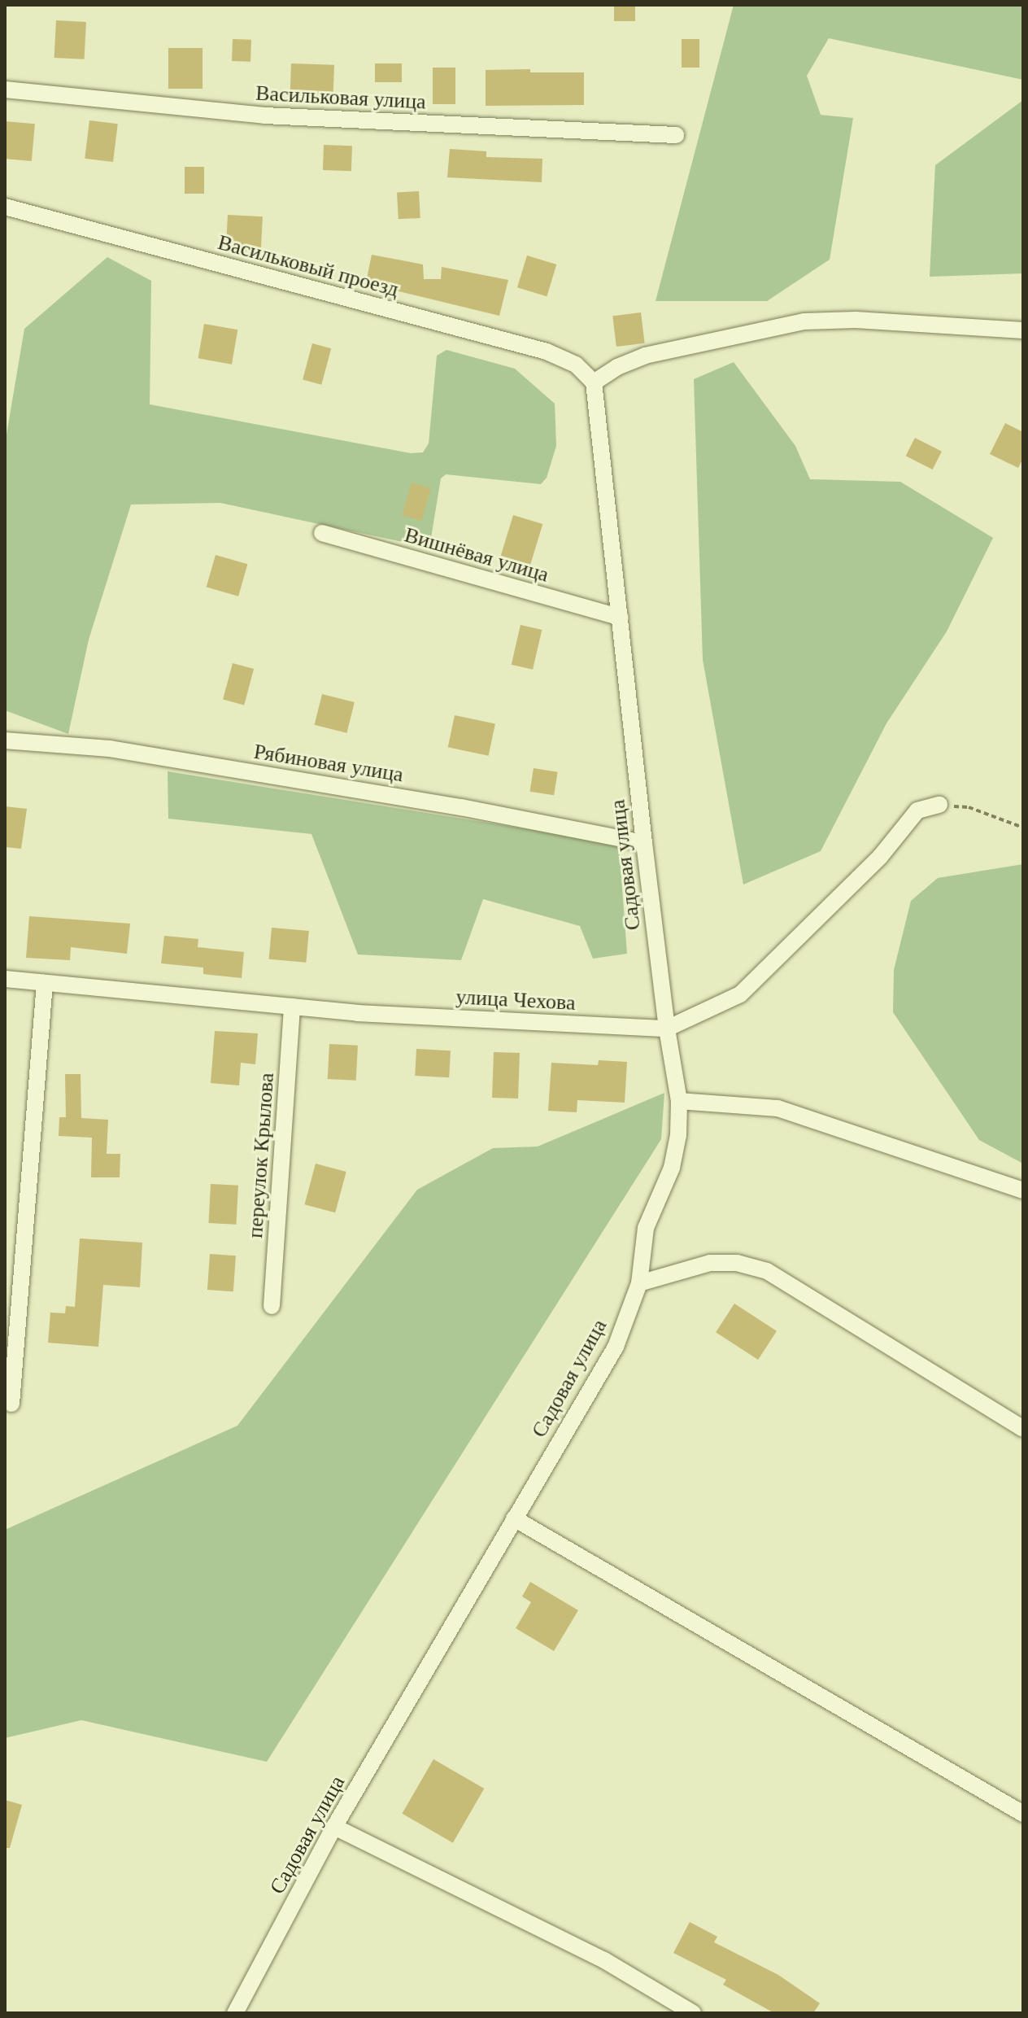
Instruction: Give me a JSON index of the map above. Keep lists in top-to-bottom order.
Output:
{
  "streets": {
    "street": [
      "Васильковая улица",
      "Васильковый проезд",
      "Вишнёвая улица",
      "Рябиновая улица",
      "Садовая улица",
      "улица Чехова",
      "переулок Крылова"
    ]
  },
  "crossings": [
    ["Васильковый проезд", "Садовая улица"],
    ["Вишнёвая улица", "Садовая улица"],
    ["Рябиновая улица", "Садовая улица"],
    ["Садовая улица", "улица Чехова"],
    ["улица Чехова", "переулок Крылова"]
  ]
}
